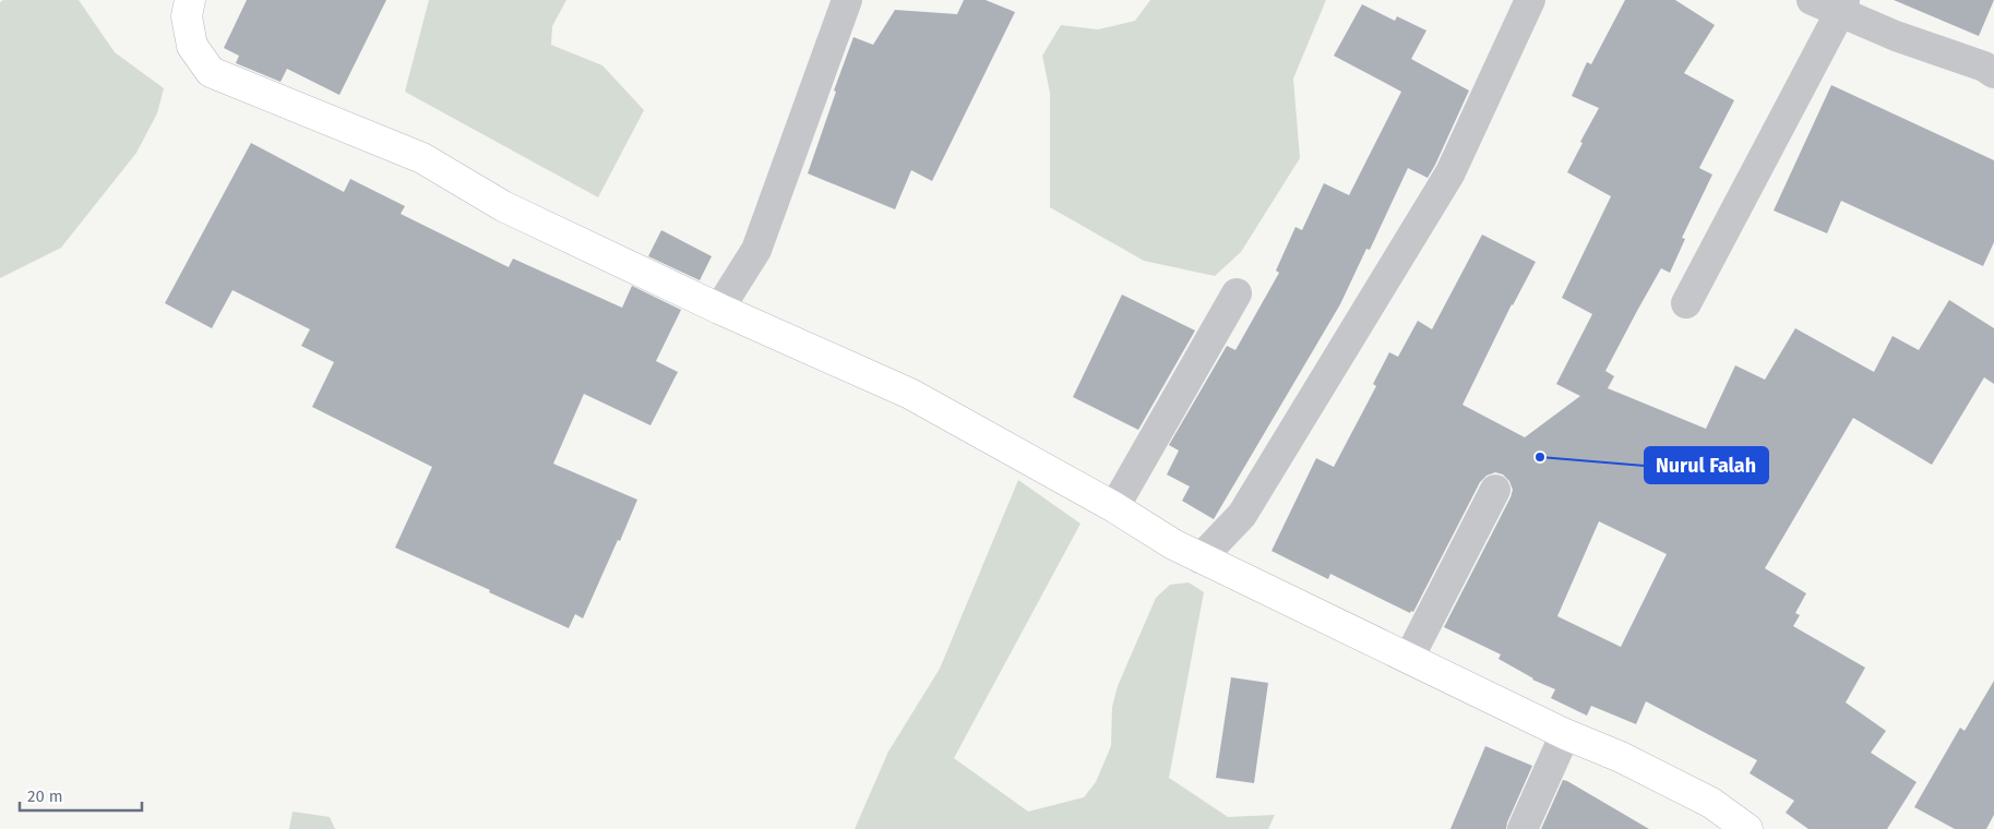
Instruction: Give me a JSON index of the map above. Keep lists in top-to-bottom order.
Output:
{
  "places": ["Nurul Falah"],
  "scale_bar": "20 m"
}
